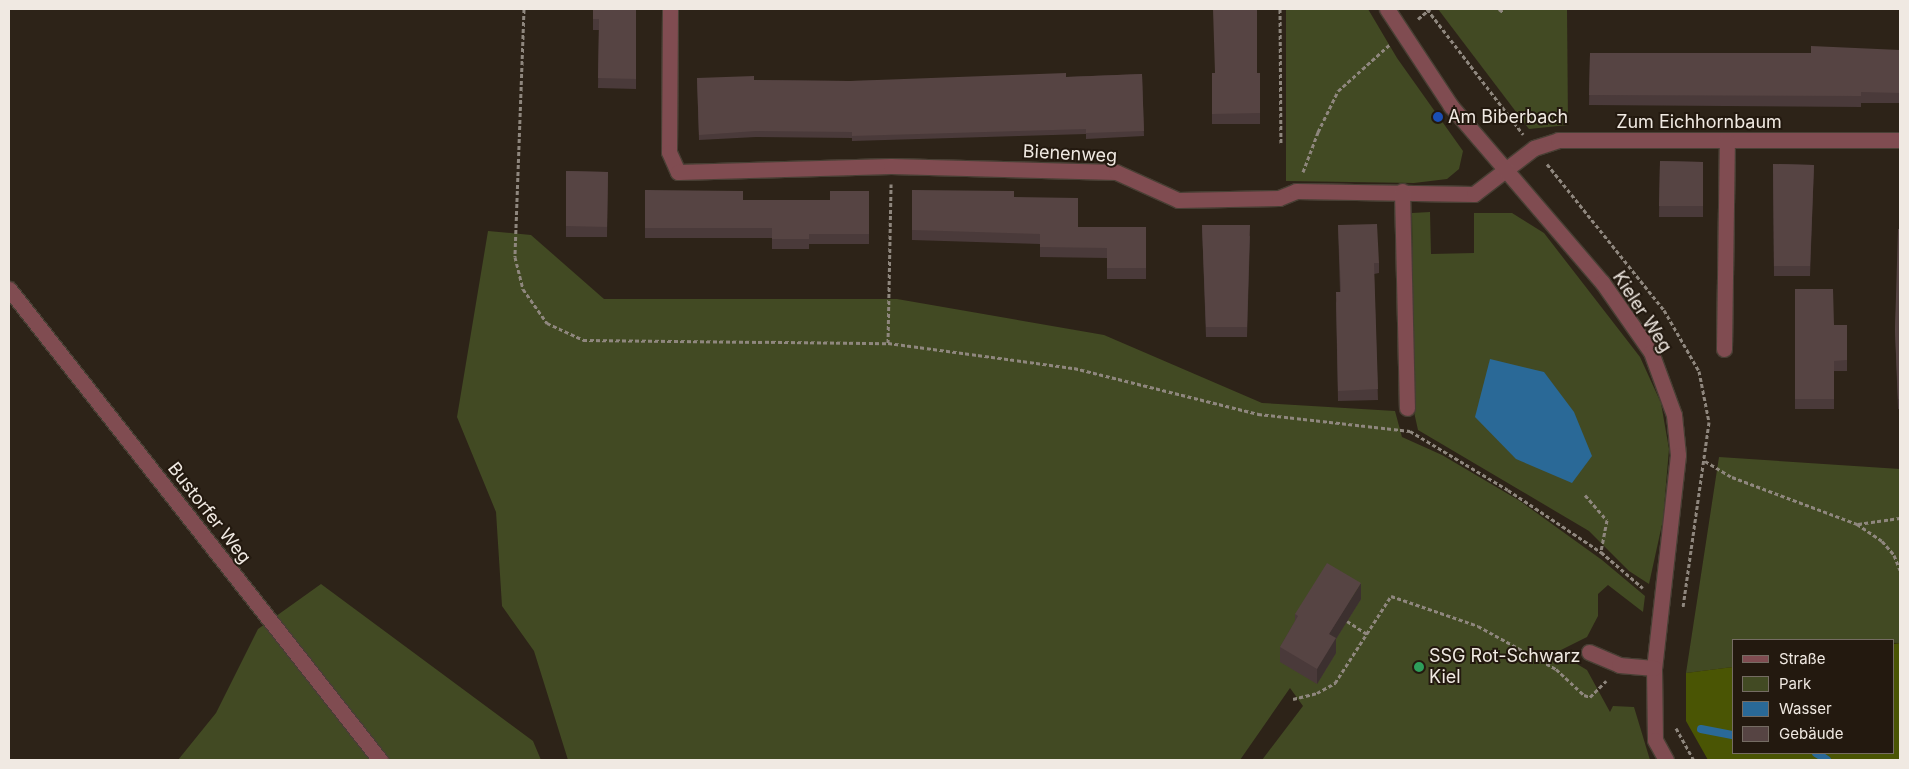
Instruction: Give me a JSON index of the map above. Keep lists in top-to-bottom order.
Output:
{
  "streets": {
    "street": [
      "Zum Eichhornbaum",
      "Bienenweg",
      "Kieler Weg",
      "Bustorfer Weg"
    ]
  },
  "crossings": [
    ["Zum Eichhornbaum", "Bienenweg"],
    ["Zum Eichhornbaum", "Kieler Weg"],
    ["Bienenweg", "Kieler Weg"]
  ],
  "places": ["Am Biberbach", "SSG Rot-Schwarz Kiel"],
  "legend": [
    "Straße",
    "Park",
    "Wasser",
    "Gebäude"
  ]
}
